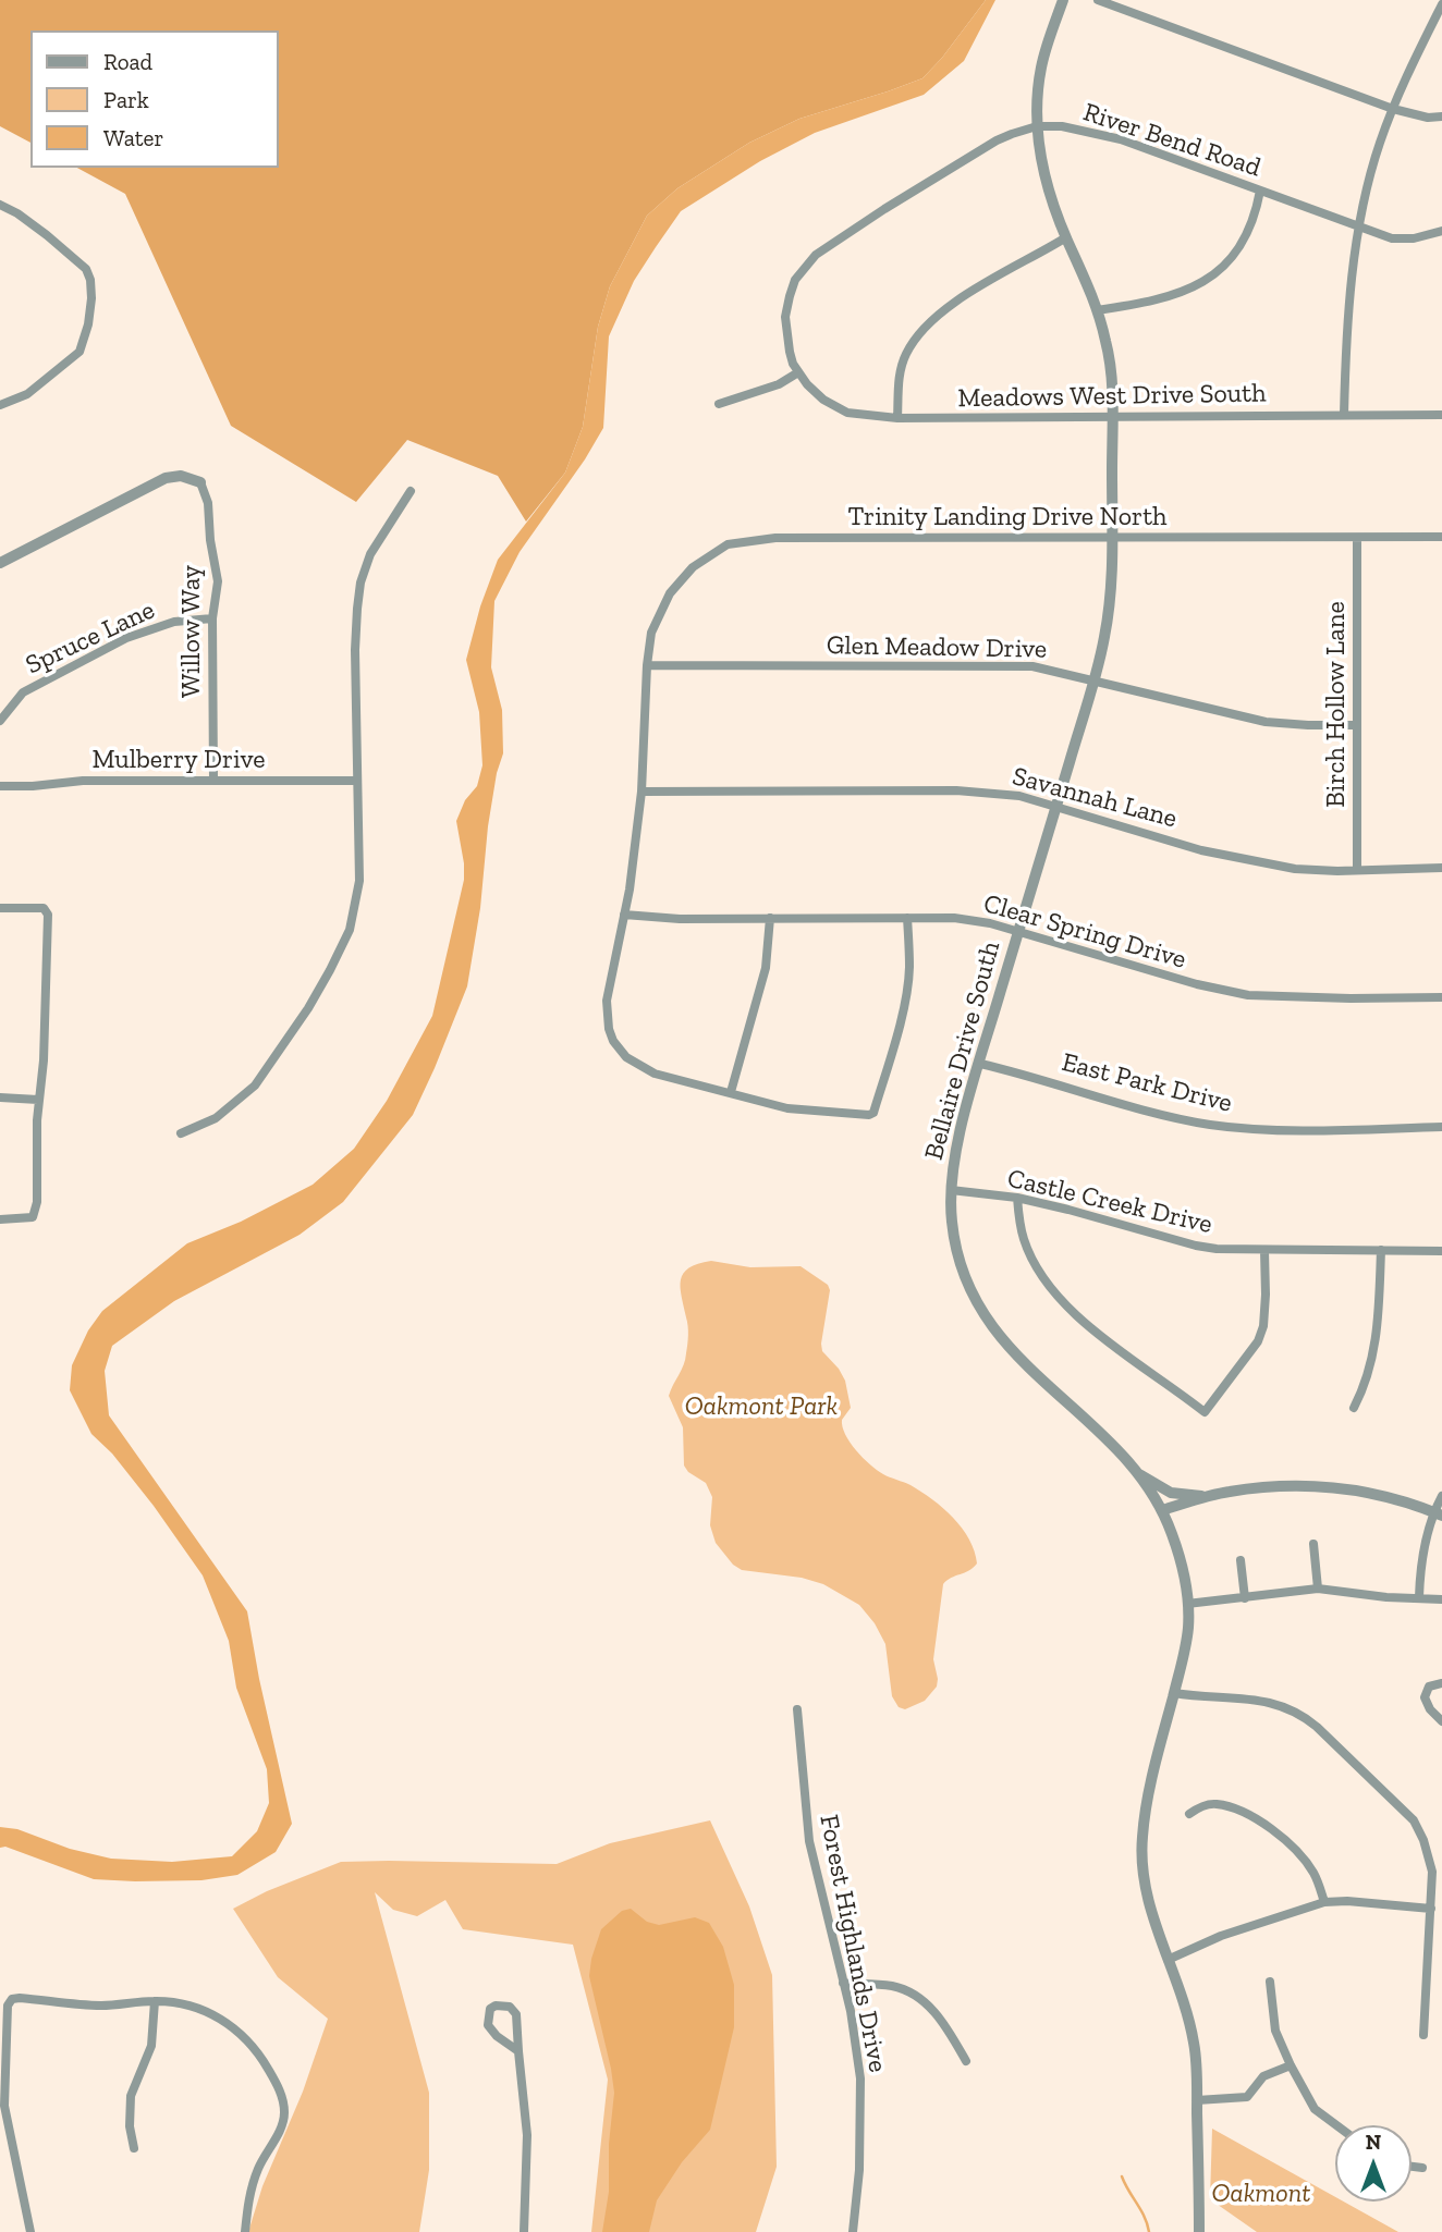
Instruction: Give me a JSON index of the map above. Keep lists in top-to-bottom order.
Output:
{
  "streets": {
    "street": [
      "River Bend Road",
      "Meadows West Drive South",
      "Trinity Landing Drive North",
      "Willow Way",
      "Spruce Lane",
      "Glen Meadow Drive",
      "Birch Hollow Lane",
      "Mulberry Drive",
      "Savannah Lane",
      "Clear Spring Drive",
      "Bellaire Drive South",
      "East Park Drive",
      "Castle Creek Drive",
      "Forest Highlands Drive"
    ]
  },
  "crossings": [
    ["River Bend Road", "Meadows West Drive South"],
    ["River Bend Road", "Bellaire Drive South"],
    ["Meadows West Drive South", "Bellaire Drive South"],
    ["Trinity Landing Drive North", "Glen Meadow Drive"],
    ["Trinity Landing Drive North", "Birch Hollow Lane"],
    ["Trinity Landing Drive North", "Savannah Lane"],
    ["Trinity Landing Drive North", "Clear Spring Drive"],
    ["Trinity Landing Drive North", "Bellaire Drive South"],
    ["Willow Way", "Spruce Lane"],
    ["Willow Way", "Mulberry Drive"],
    ["Glen Meadow Drive", "Birch Hollow Lane"],
    ["Glen Meadow Drive", "Bellaire Drive South"],
    ["Birch Hollow Lane", "Savannah Lane"],
    ["Savannah Lane", "Bellaire Drive South"],
    ["Clear Spring Drive", "Bellaire Drive South"],
    ["Bellaire Drive South", "East Park Drive"],
    ["Bellaire Drive South", "Castle Creek Drive"]
  ],
  "parks": ["Oakmont Park", "Oakmont"],
  "legend": ["Road", "Park", "Water"],
  "north": "top"
}
